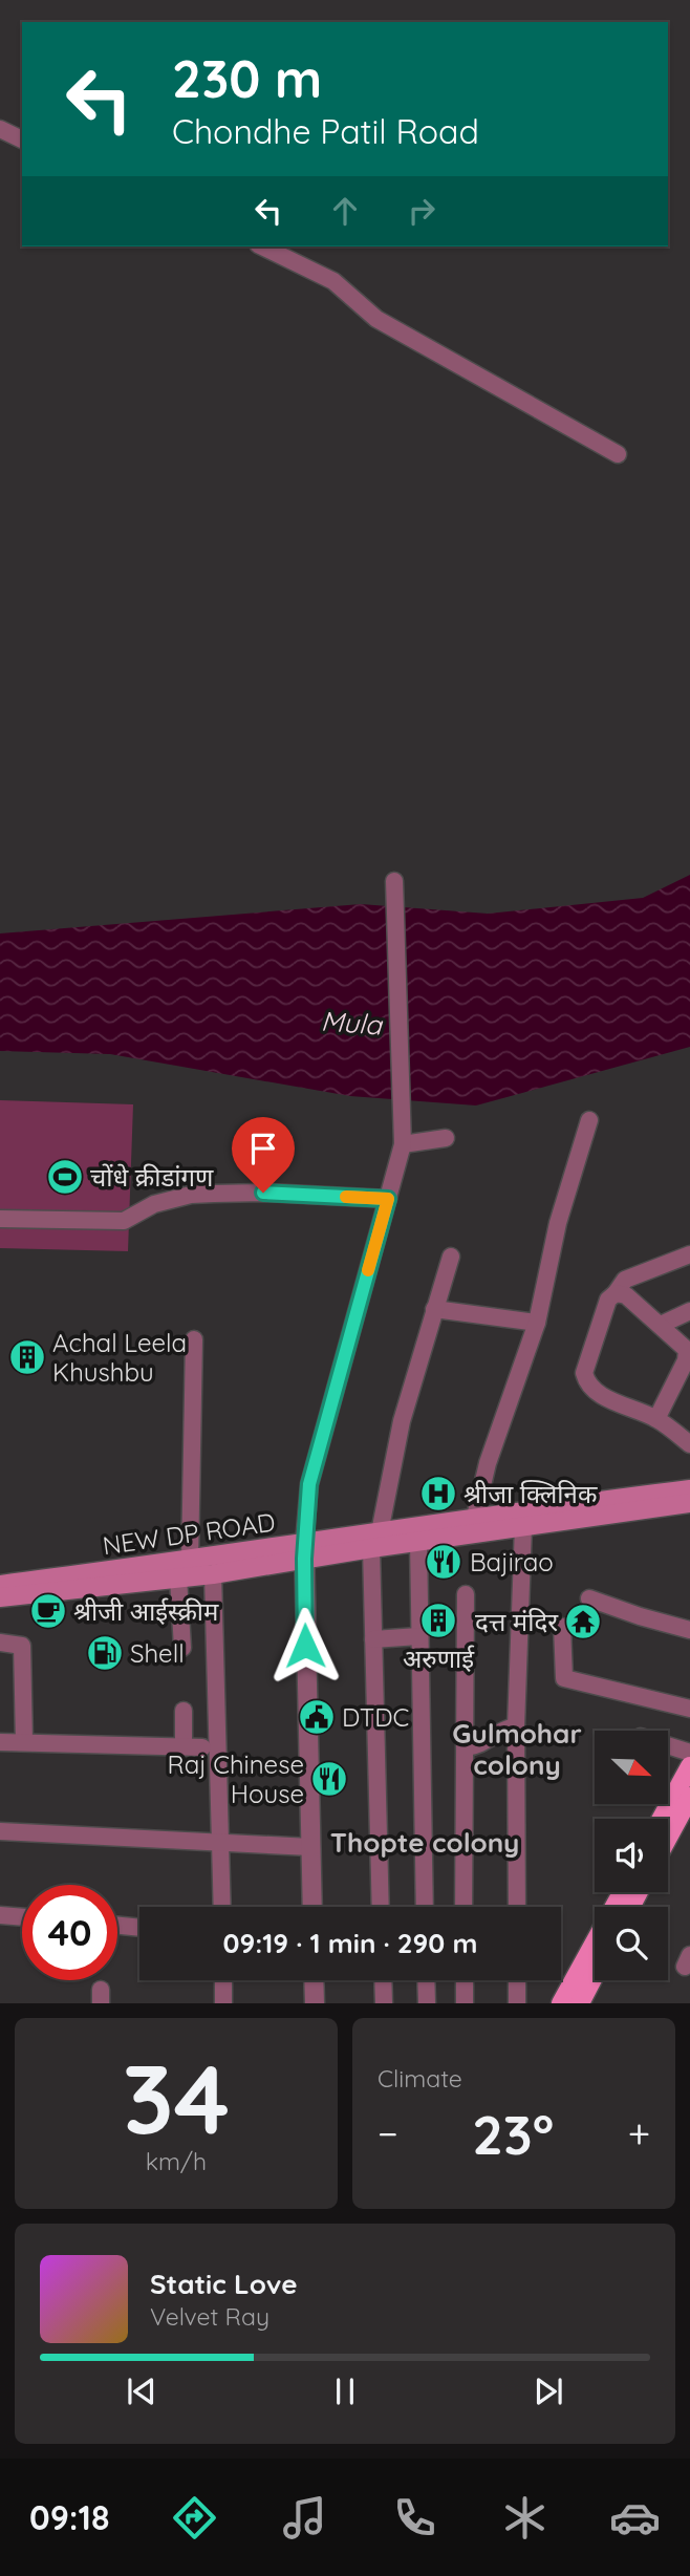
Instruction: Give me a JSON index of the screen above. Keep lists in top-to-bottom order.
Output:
{
  "streets": {
    "main road": ["NEW DP ROAD"]
  },
  "districts": ["Gulmohar colony", "Thopte colony"],
  "water": ["Mula"],
  "places": {
    "sports": ["चोंधे क्रीडांगण"],
    "building": ["Achal Leela Khushbu", "अरुणाई"],
    "hospital": ["श्रीजा क्लिनिक"],
    "restaurant": ["Bajirao", "Raj Chinese House"],
    "cafe": ["श्रीजी आईस्क्रीम"],
    "temple": ["दत्त मंदिर"],
    "fuel station": ["Shell"],
    "public building": ["DTDC"]
  },
  "north": "bottom right",
  "page": {
    "turn": ["230 m", "Chondhe Patil Road"],
    "limit": "40",
    "trip": "09:19 · 1 min · 290 m",
    "tile": [
      ["34", "km/h"],
      "Climate"
    ],
    "heat": ["−", "23°", "+"],
    "song": ["Static Love", "Velvet Ray"],
    "tabs": "09:18"
  }
}
